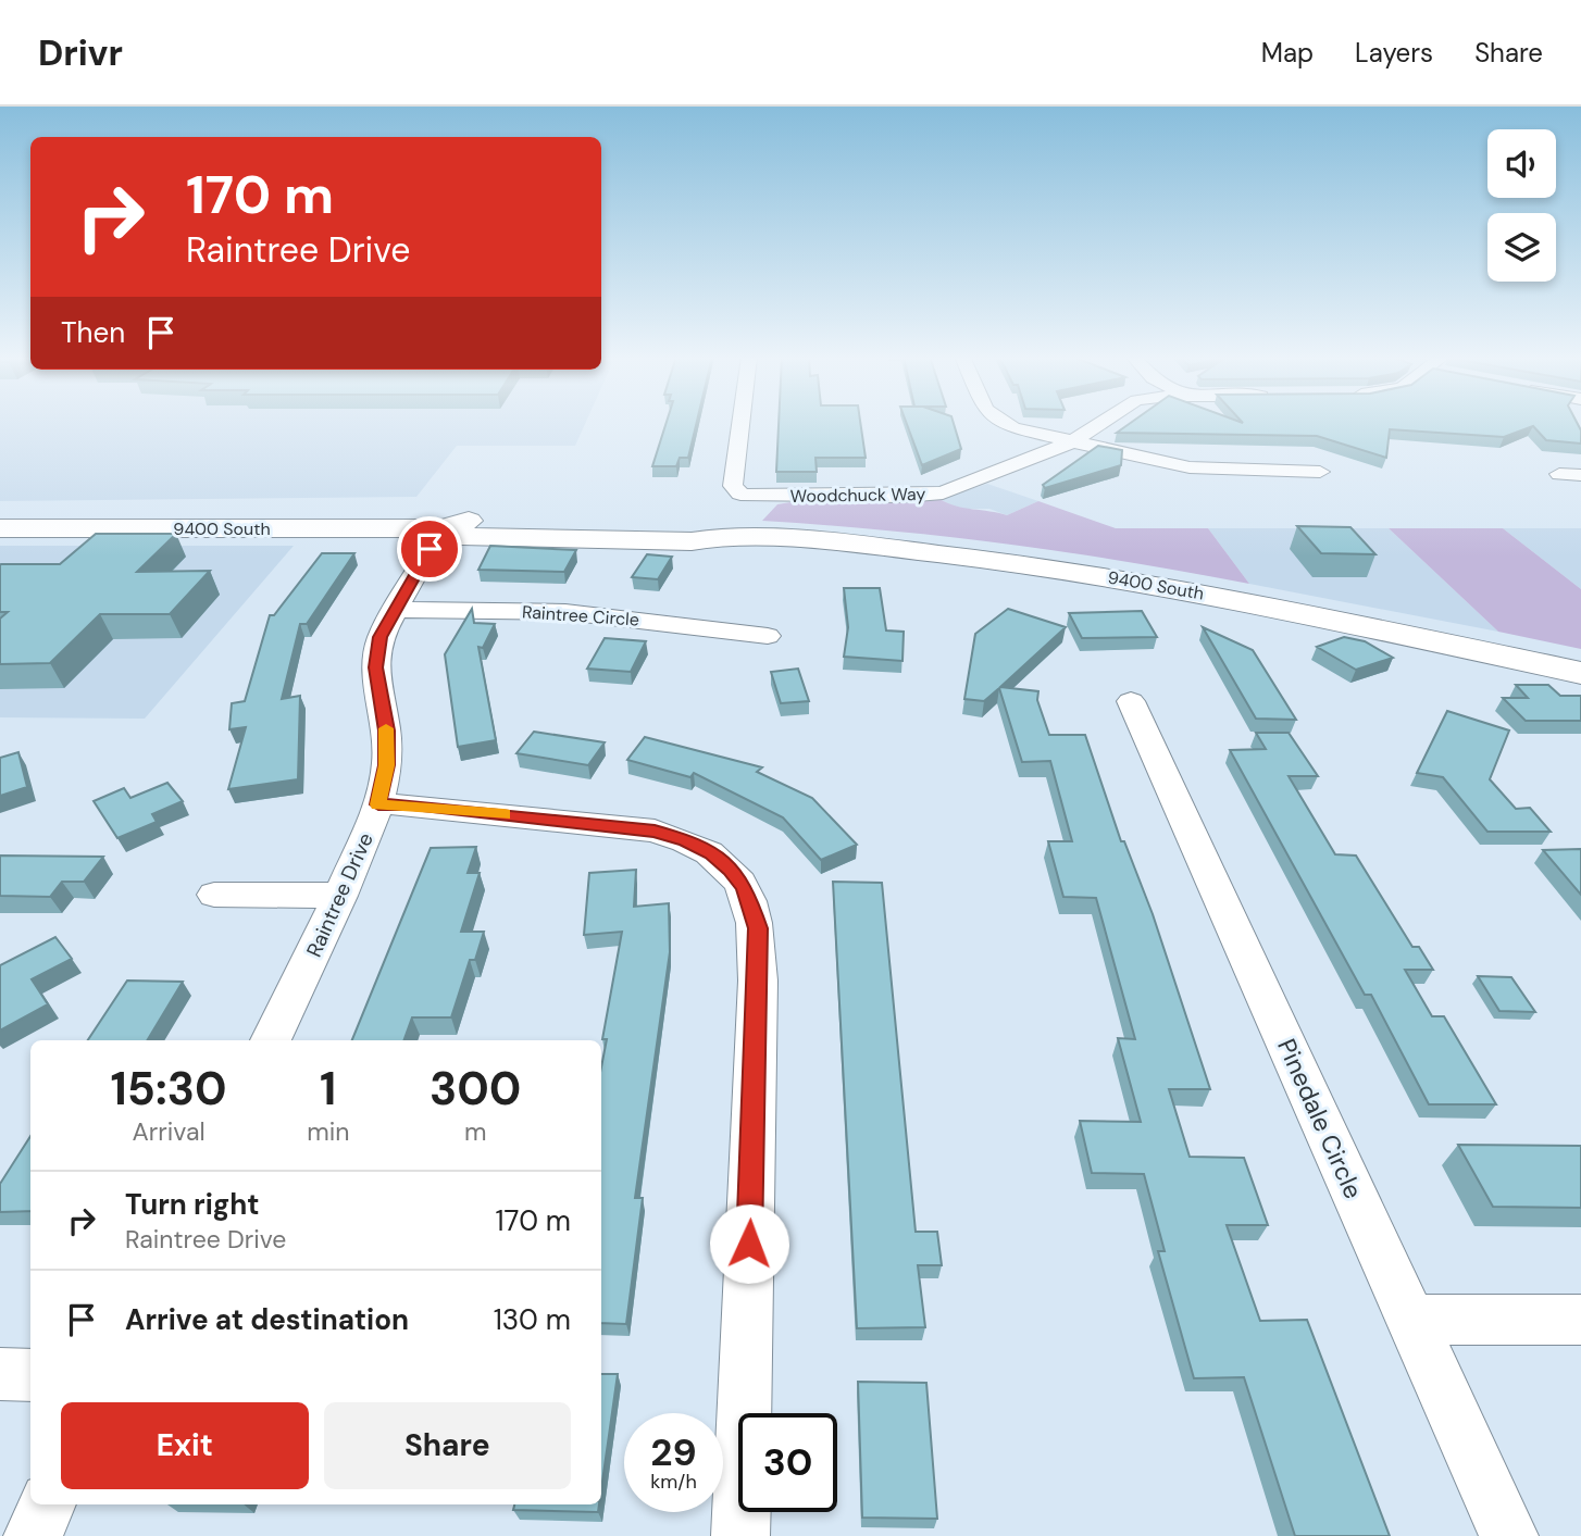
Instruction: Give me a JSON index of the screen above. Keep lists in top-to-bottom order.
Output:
{
  "streets": {
    "main road": ["9400 South"],
    "street": [
      "Woodchuck Way",
      "Raintree Circle",
      "Raintree Drive",
      "Pinedale Circle"
    ]
  },
  "crossings": [
    ["9400 South", "Raintree Drive"],
    ["Raintree Circle", "Raintree Drive"]
  ],
  "page": {
    "header": "Drivr",
    "nav": ["Map", "Layers", "Share"],
    "turn": ["170 m", "Raintree Drive"],
    "then": "Then",
    "eta": [
      "15:30",
      "Arrival",
      "1",
      "min",
      "300",
      "m"
    ],
    "list": [
      {
        "name": "Turn right",
        "note": "Raintree Drive",
        "value": "170 m"
      },
      {
        "name": "Arrive at destination",
        "value": "130 m"
      }
    ],
    "buttons": ["Exit", "Share"],
    "speed": "29 km/h",
    "limit": "30"
  }
}
